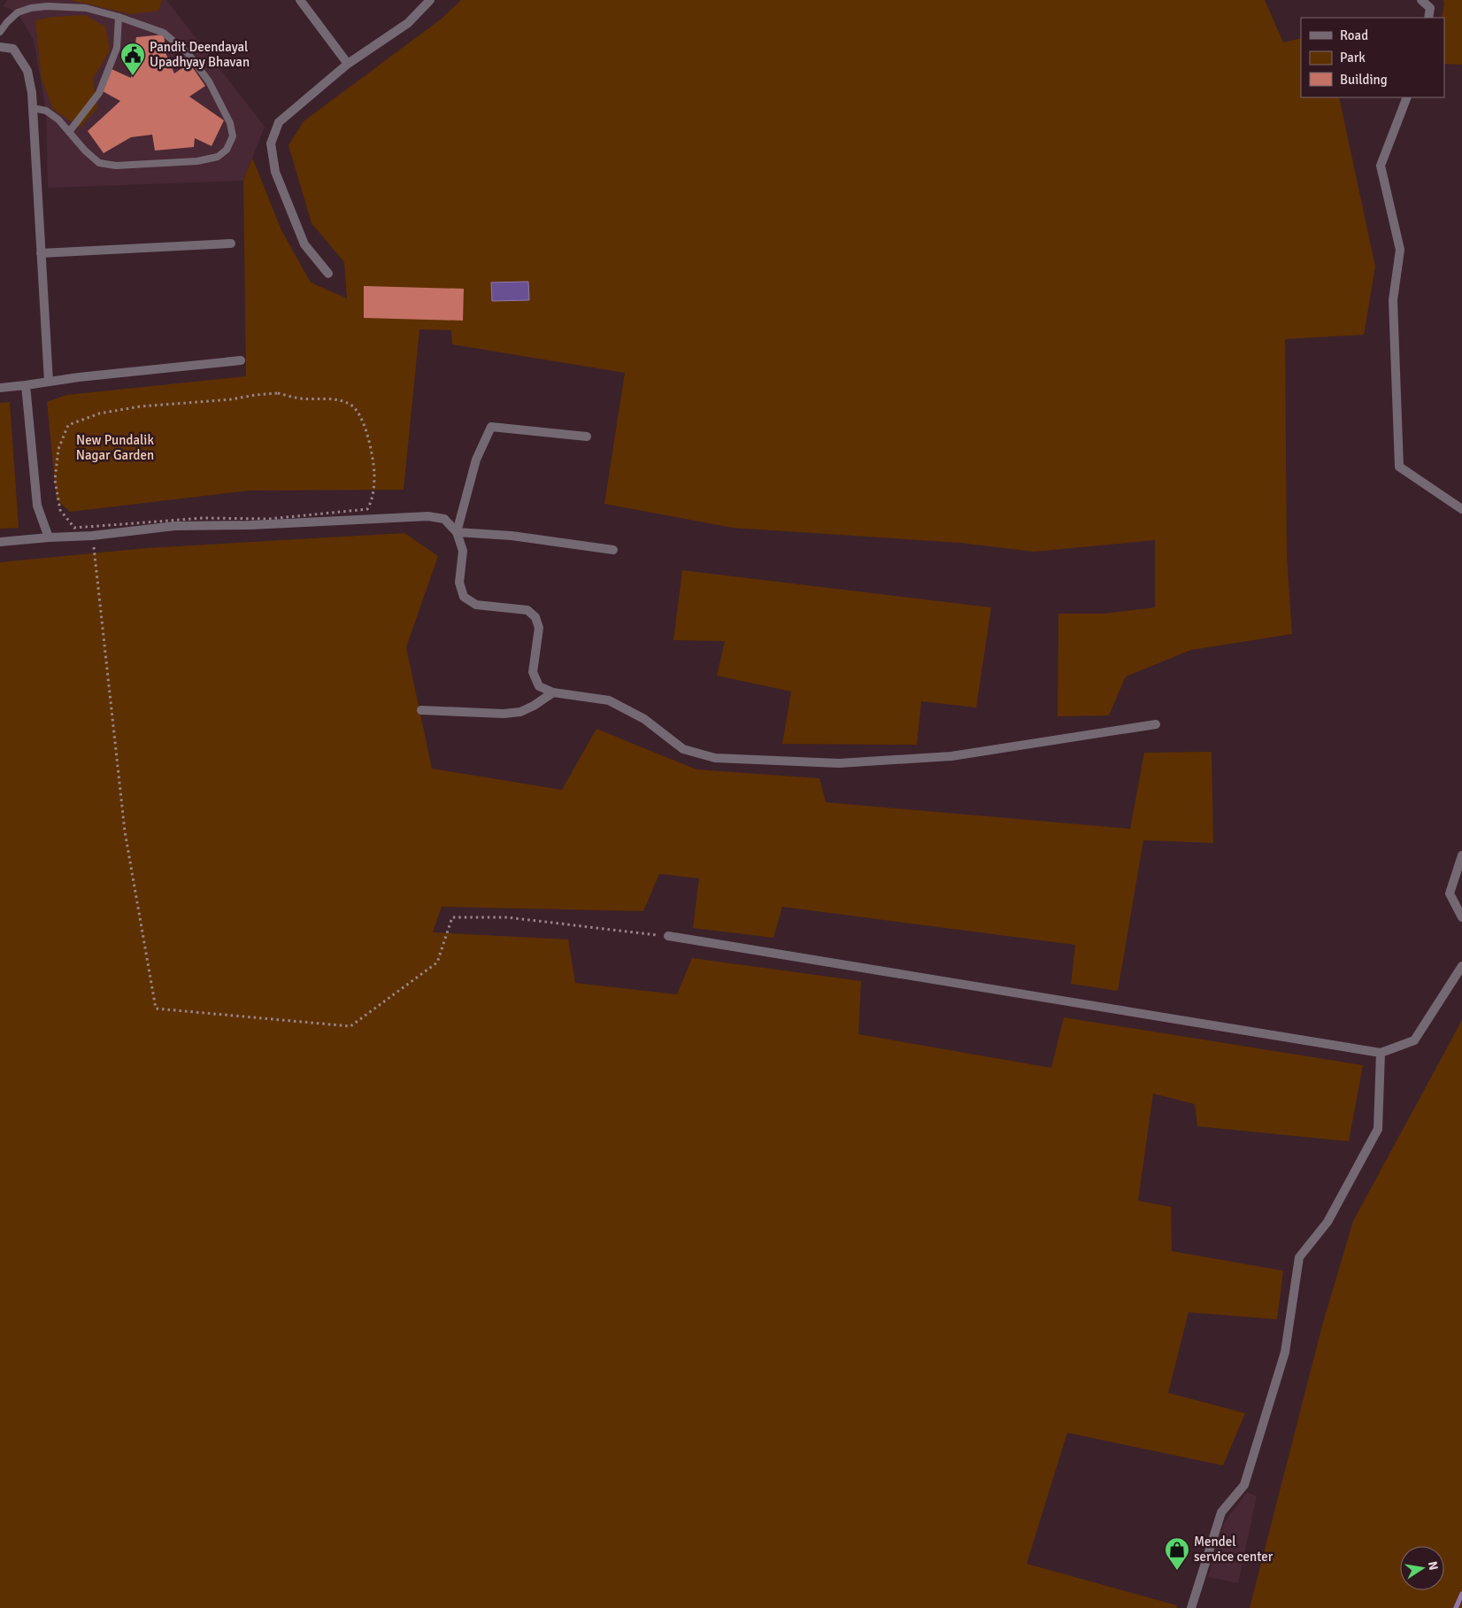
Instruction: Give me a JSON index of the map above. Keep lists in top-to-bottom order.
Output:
{
  "parks": ["New Pundalik Nagar Garden"],
  "places": {
    "public building": ["Pandit Deendayal Upadhyay Bhavan"],
    "shop": ["Mendel service center"]
  },
  "legend": ["Road", "Park", "Building"],
  "north": "right"
}
